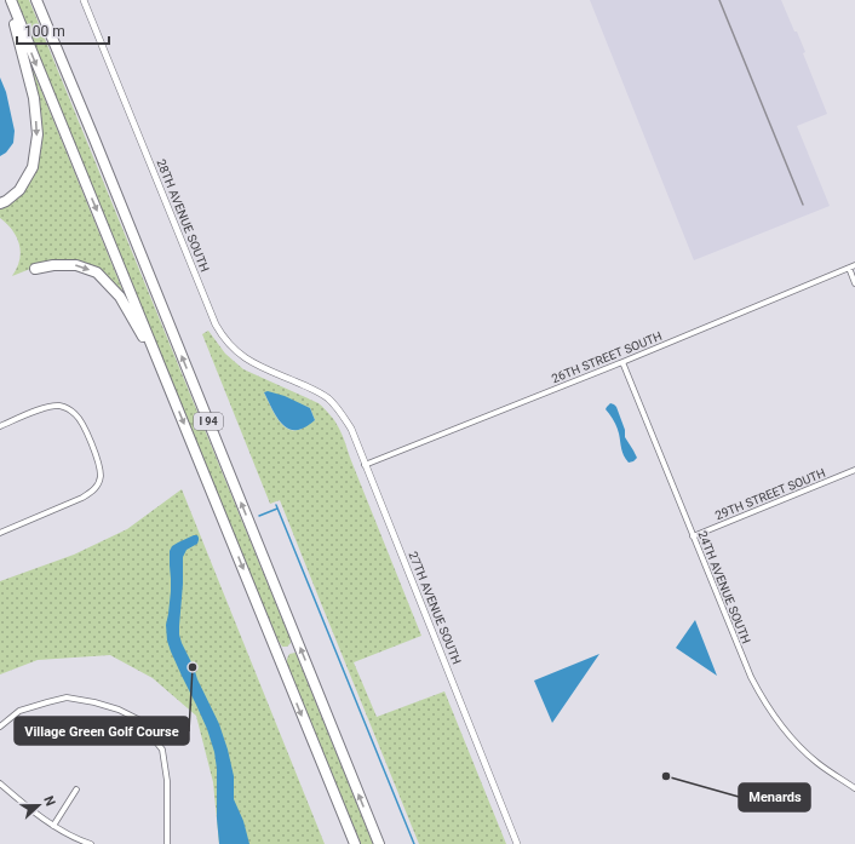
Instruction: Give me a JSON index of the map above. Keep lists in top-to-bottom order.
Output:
{
  "streets": {
    "highway": ["I 94"],
    "street": [
      "28TH AVENUE SOUTH",
      "26TH STREET SOUTH",
      "29TH STREET SOUTH",
      "24TH AVENUE SOUTH",
      "27TH AVENUE SOUTH"
    ]
  },
  "crossings": [
    ["28TH AVENUE SOUTH", "27TH AVENUE SOUTH"],
    ["26TH STREET SOUTH", "24TH AVENUE SOUTH"],
    ["26TH STREET SOUTH", "27TH AVENUE SOUTH"],
    ["29TH STREET SOUTH", "24TH AVENUE SOUTH"]
  ],
  "places": ["Village Green Golf Course", "Menards"],
  "scale_bar": "100 m",
  "north": "right"
}
